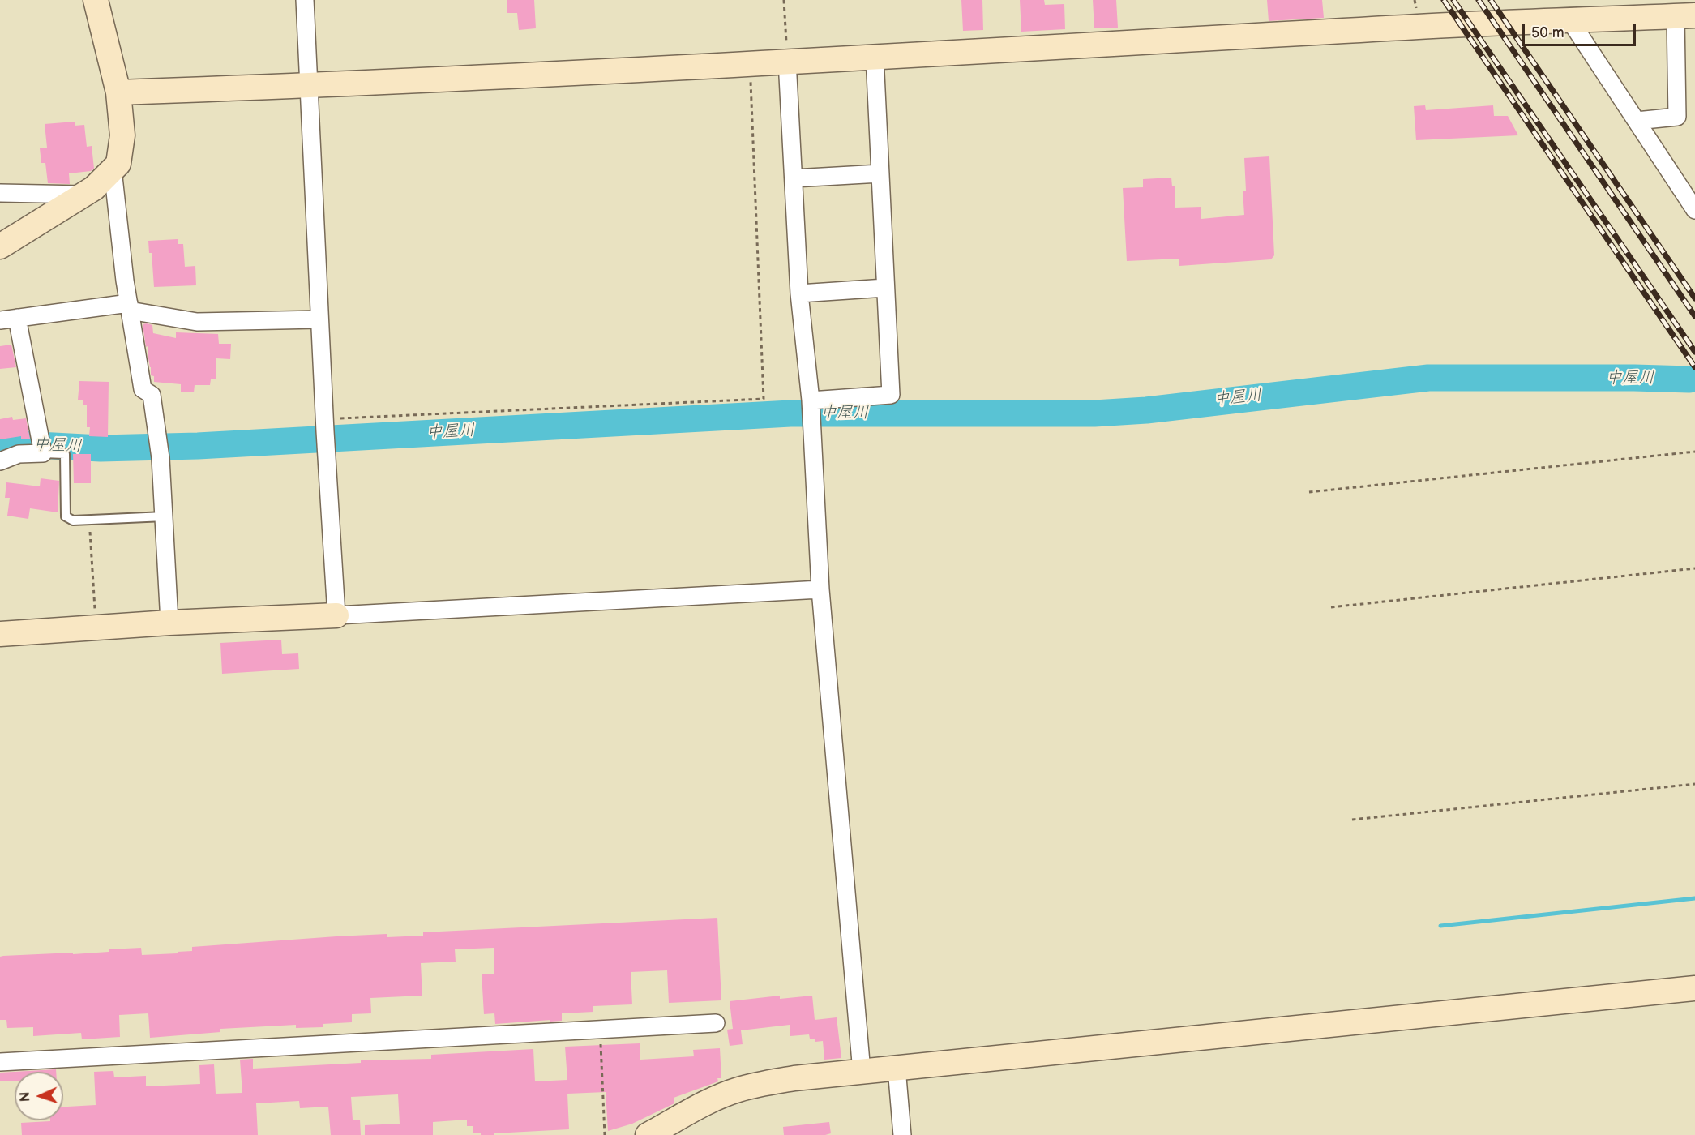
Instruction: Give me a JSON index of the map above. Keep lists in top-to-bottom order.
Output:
{
  "water": ["中屋川"],
  "scale_bar": "50 m",
  "north": "left"
}
